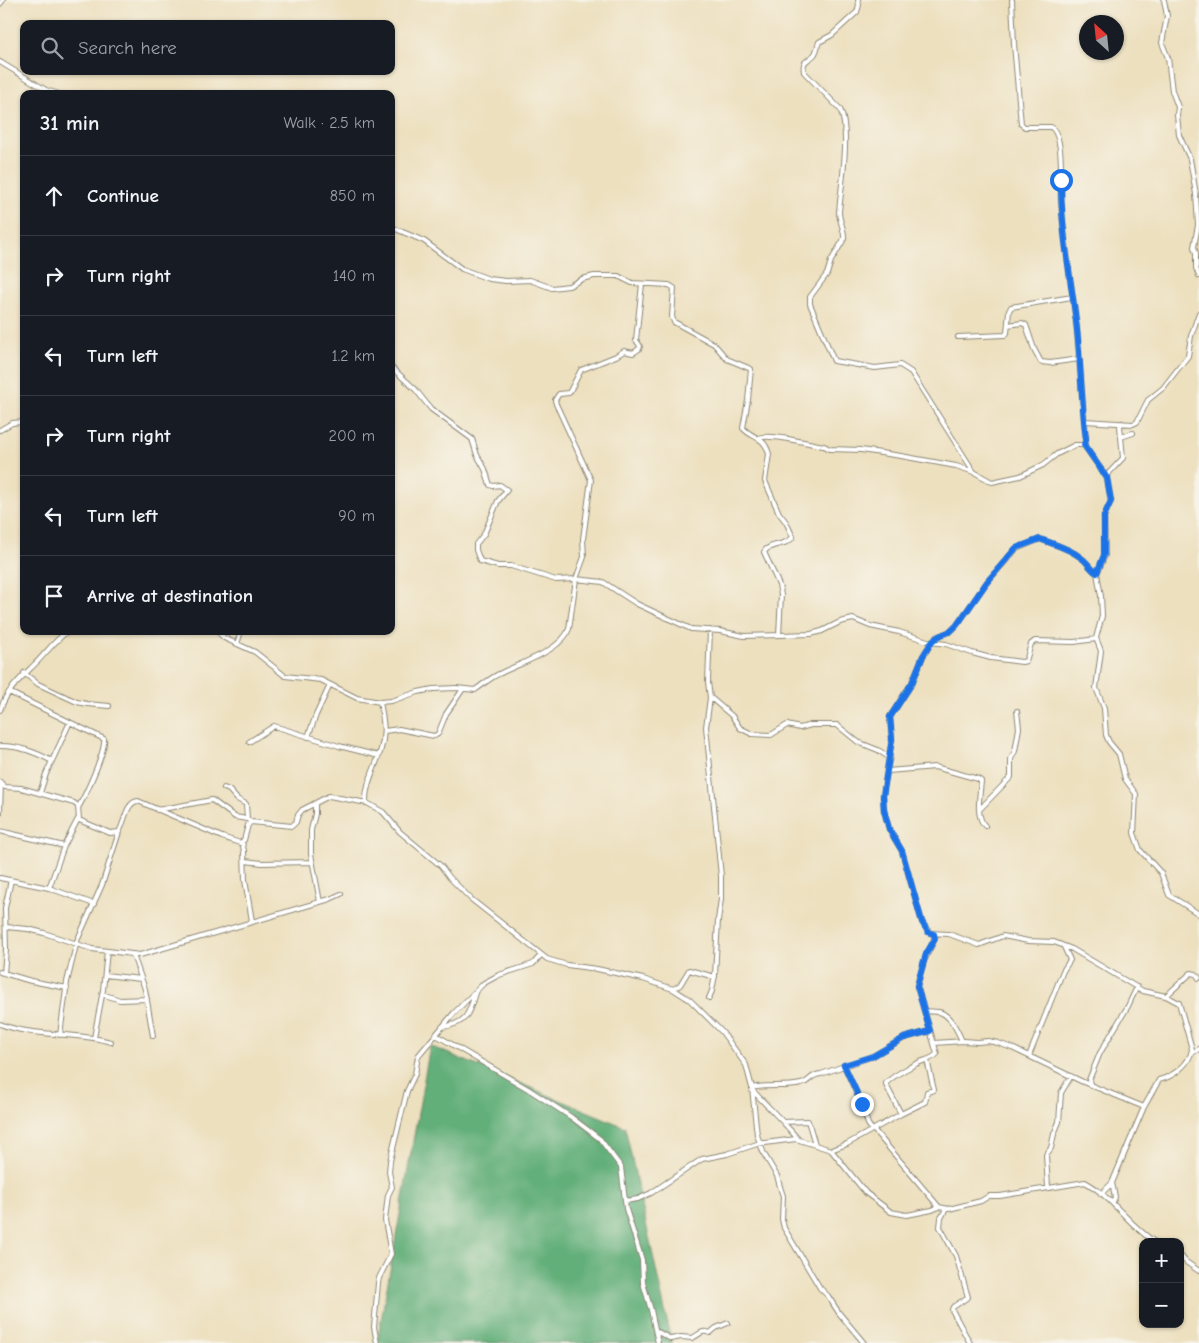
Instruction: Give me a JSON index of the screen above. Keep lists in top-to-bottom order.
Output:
{
  "north": "top left",
  "page": {
    "search": "Search here",
    "heading": ["31 min", "Walk · 2.5 km"],
    "list": [
      ["Continue", "850 m"],
      ["Turn right", "140 m"],
      ["Turn left", "1.2 km"],
      ["Turn right", "200 m"],
      ["Turn left", "90 m"],
      "Arrive at destination"
    ],
    "map_buttons": ["+", "−"]
  }
}
